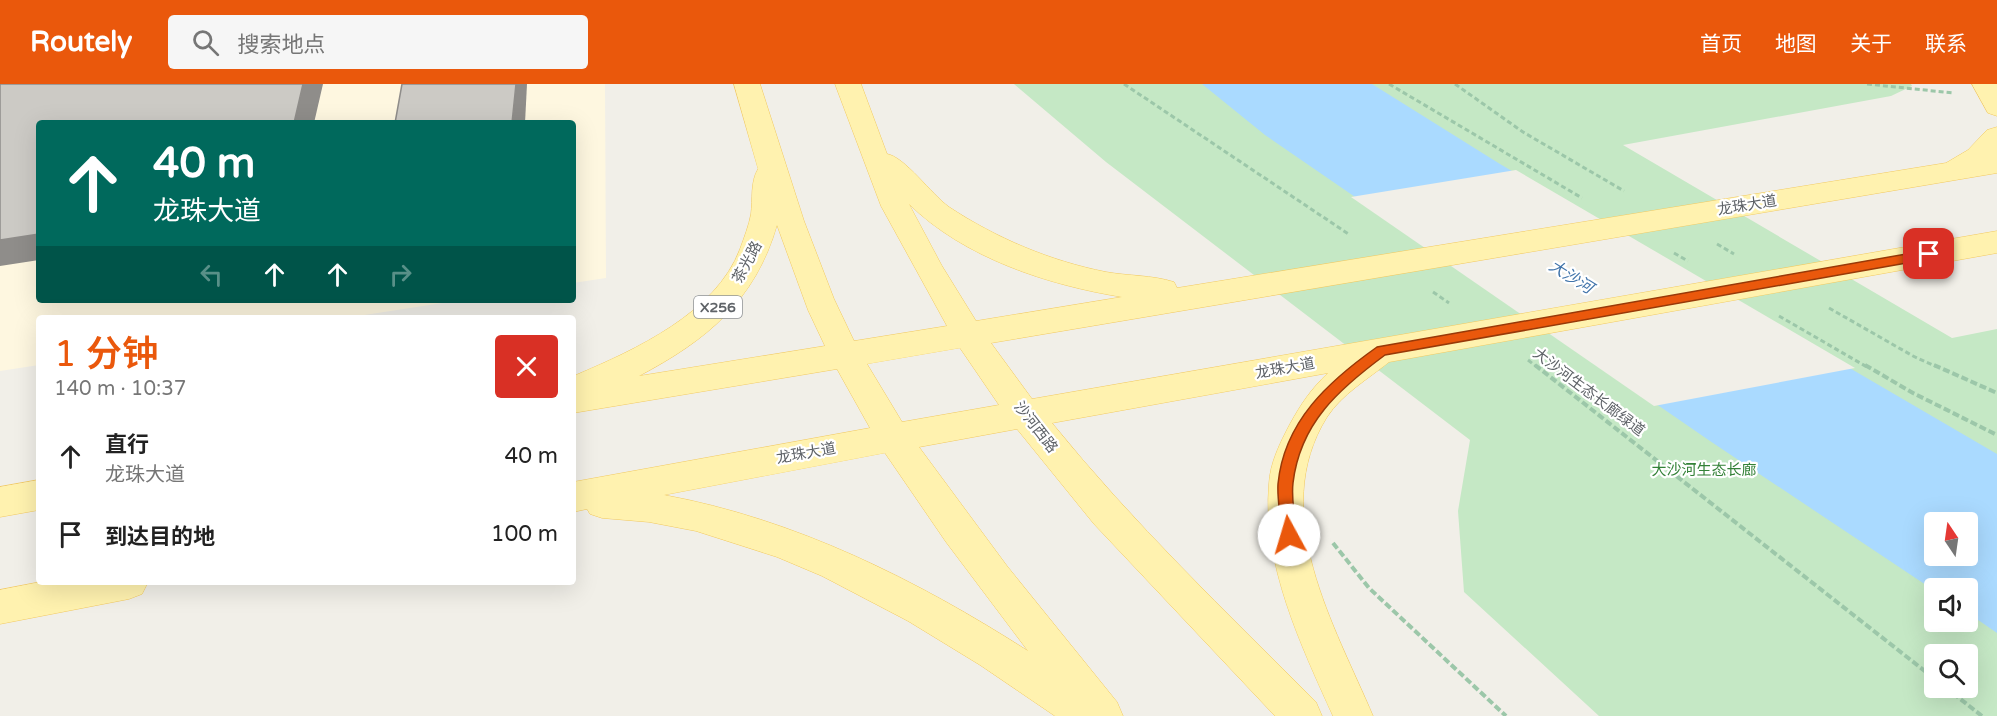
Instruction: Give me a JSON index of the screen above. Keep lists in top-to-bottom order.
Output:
{
  "streets": {
    "main road": [
      "龙珠大道",
      "茶光路",
      "X256",
      "沙河西路"
    ],
    "path": ["大沙河生态长廊绿道"]
  },
  "crossings": [
    ["龙珠大道", "沙河西路"],
    ["茶光路", "X256"]
  ],
  "water": ["大沙河"],
  "parks": ["大沙河生态长廊"],
  "north": "top",
  "page": {
    "header": "Routely",
    "search": "搜索地点",
    "nav": [
      "首页",
      "地图",
      "关于",
      "联系"
    ],
    "turn": ["40 m", "龙珠大道"],
    "heading": ["1 分钟", "140 m · 10:37"],
    "list": [
      {
        "name": "直行",
        "note": "龙珠大道",
        "value": "40 m"
      },
      {
        "name": "到达目的地",
        "value": "100 m"
      }
    ]
  }
}
